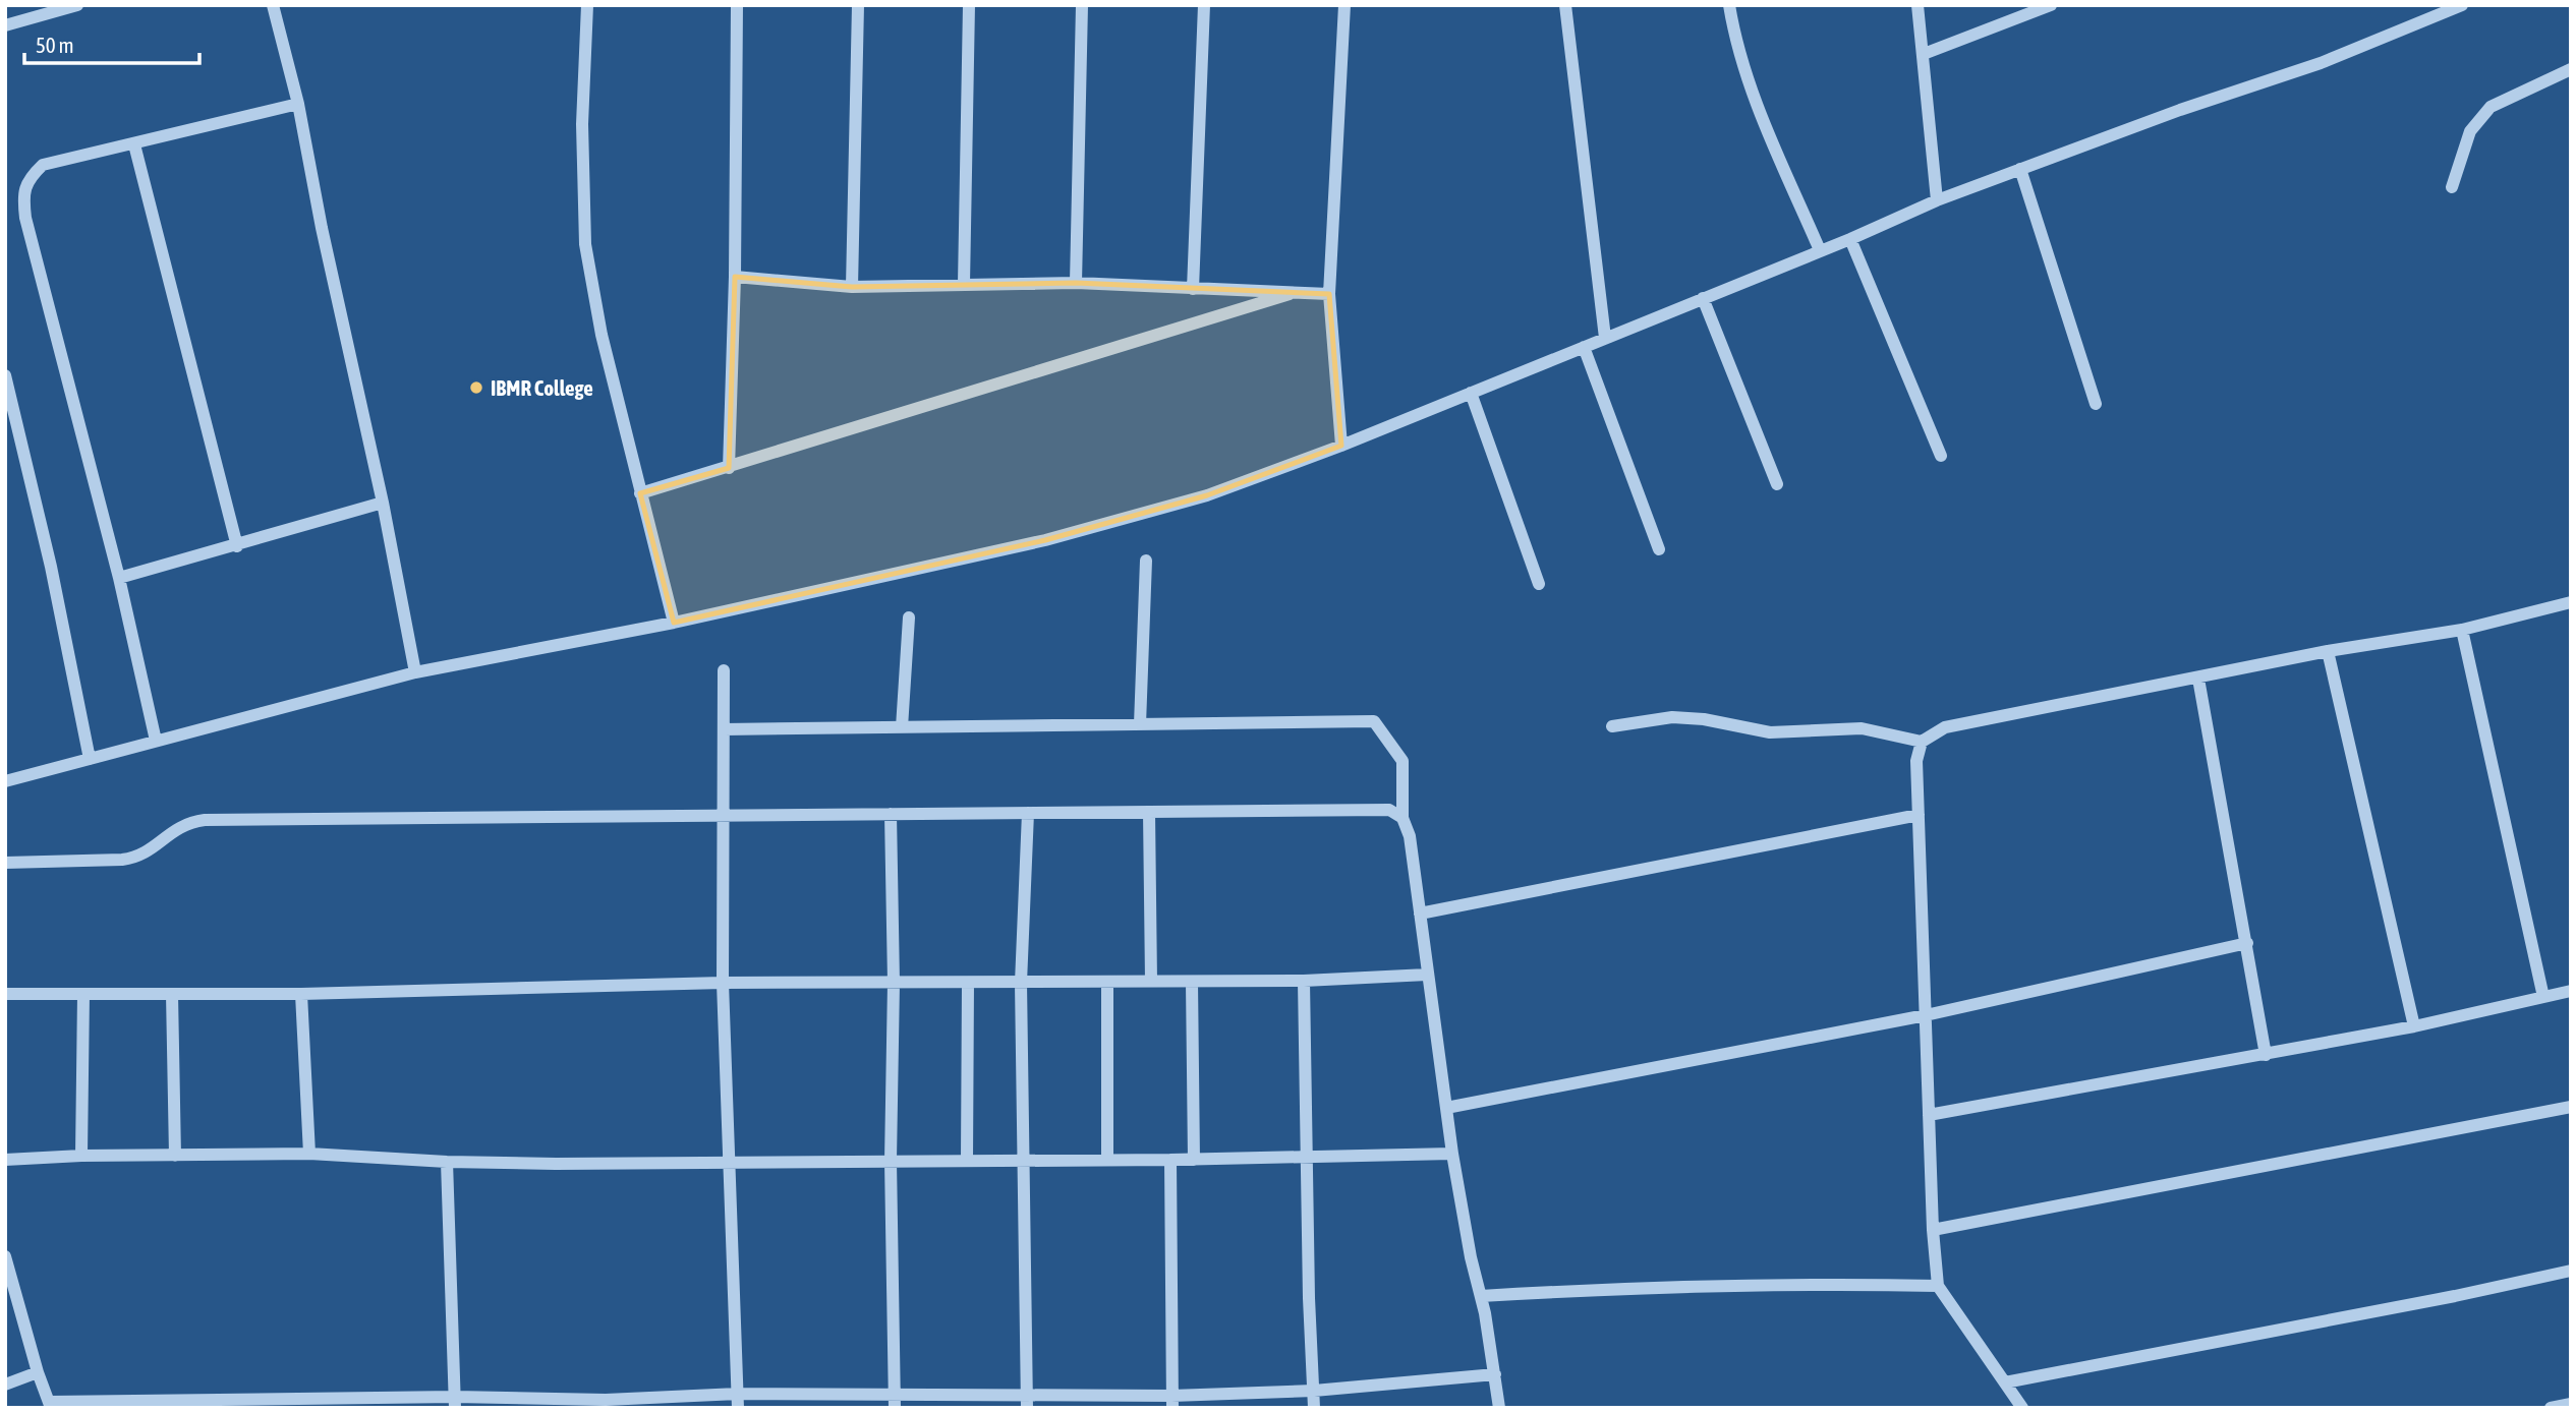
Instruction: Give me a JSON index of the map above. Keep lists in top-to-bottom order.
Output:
{
  "places": ["IBMR College"],
  "scale_bar": "50 m"
}
